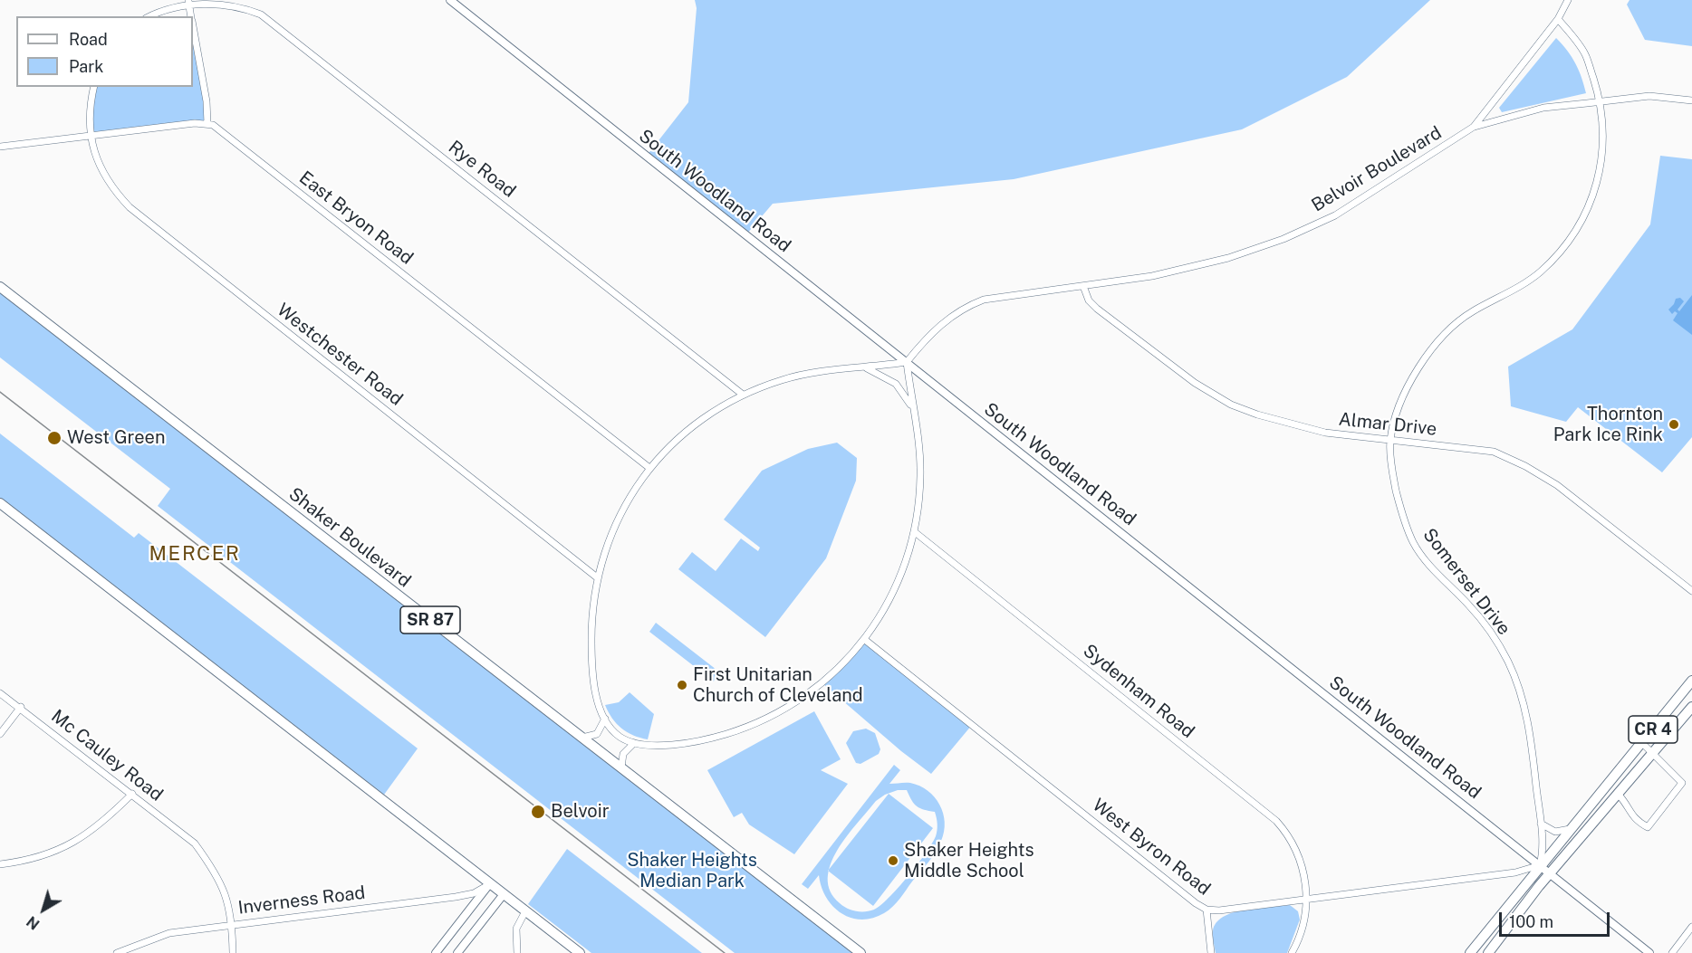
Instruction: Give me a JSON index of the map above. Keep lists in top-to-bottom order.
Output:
{
  "streets": {
    "main road": ["Shaker Boulevard", "SR 87", "CR 4"],
    "street": [
      "Rye Road",
      "Belvoir Boulevard",
      "South Woodland Road",
      "East Bryon Road",
      "Westchester Road",
      "Almar Drive",
      "Somerset Drive",
      "Sydenham Road",
      "Mc Cauley Road",
      "West Byron Road",
      "Inverness Road"
    ]
  },
  "crossings": [
    ["Belvoir Boulevard", "South Woodland Road"],
    ["Belvoir Boulevard", "Almar Drive"],
    ["Belvoir Boulevard", "Somerset Drive"],
    ["South Woodland Road", "Somerset Drive"],
    ["South Woodland Road", "CR 4"],
    ["South Woodland Road", "West Byron Road"],
    ["Almar Drive", "Somerset Drive"],
    ["Somerset Drive", "CR 4"],
    ["Somerset Drive", "West Byron Road"],
    ["Sydenham Road", "West Byron Road"],
    ["CR 4", "West Byron Road"],
    ["Mc Cauley Road", "Inverness Road"]
  ],
  "districts": ["MERCER"],
  "parks": ["Shaker Heights Median Park"],
  "places": [
    "Thornton Park Ice Rink",
    "West Green",
    "First Unitarian Church of Cleveland",
    "Belvoir",
    "Shaker Heights Middle School"
  ],
  "legend": ["Road", "Park"],
  "scale_bar": "100 m",
  "north": "bottom left"
}
